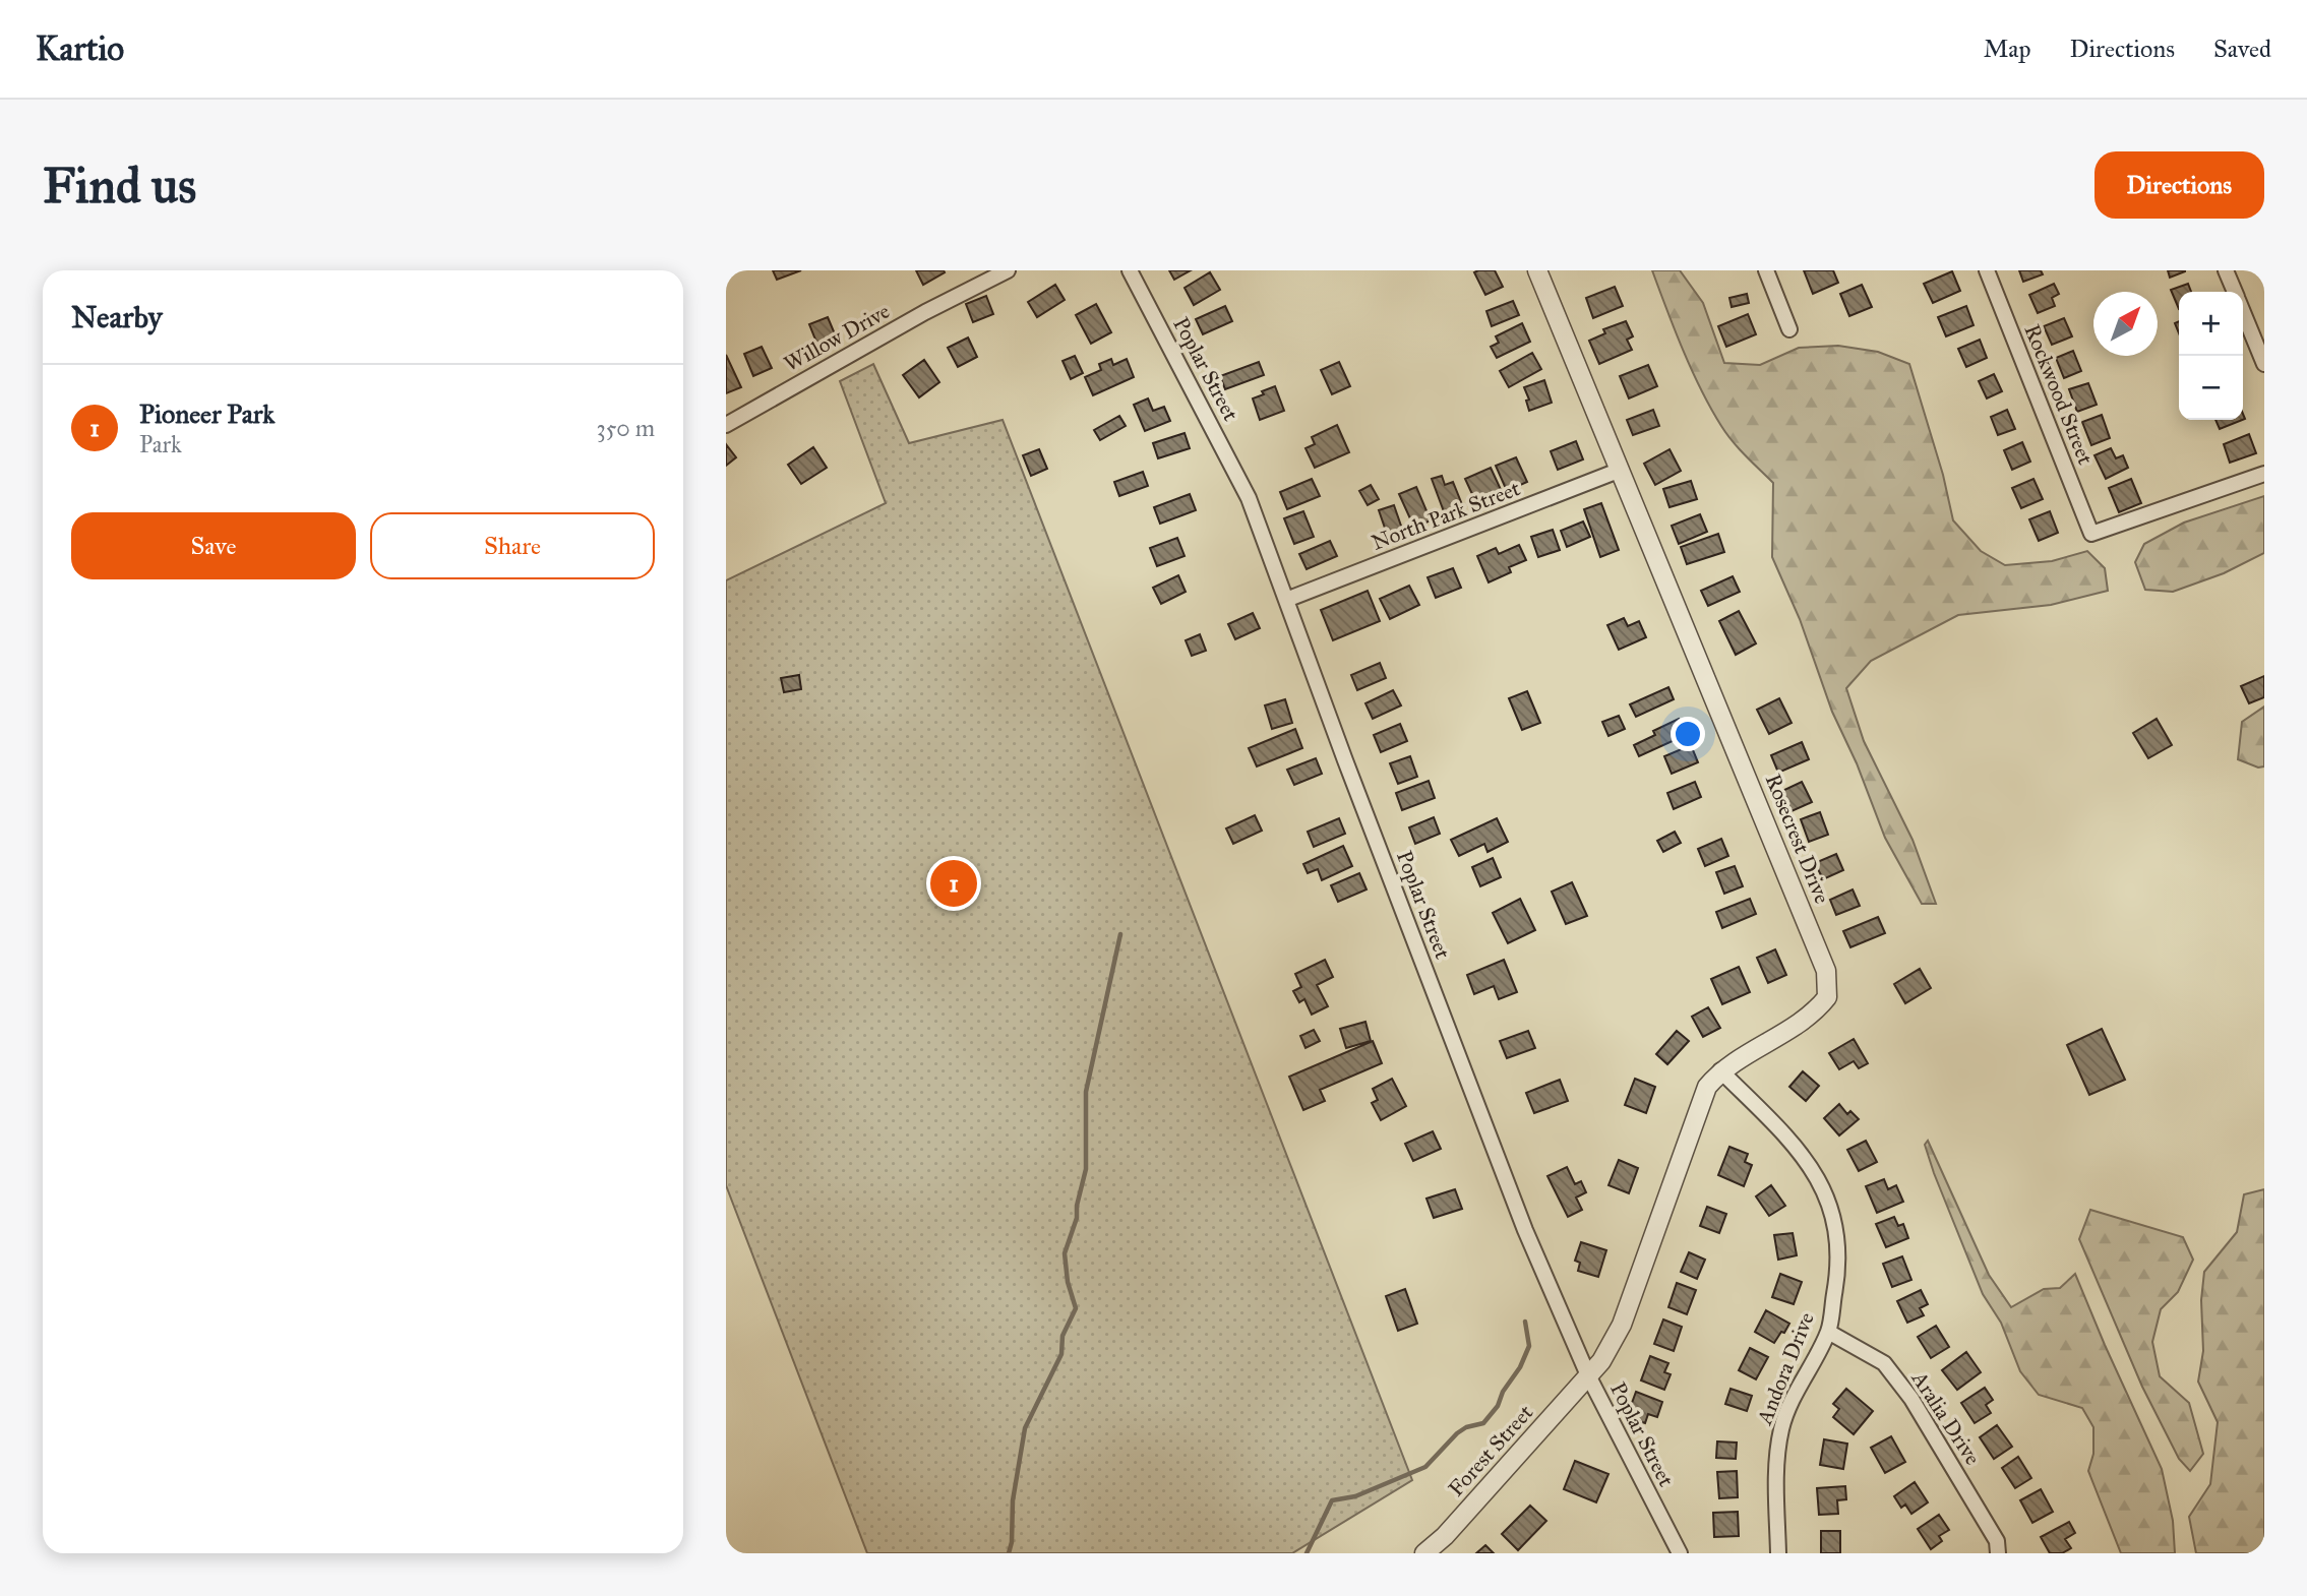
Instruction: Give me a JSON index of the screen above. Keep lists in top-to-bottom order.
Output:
{
  "streets": {
    "street": [
      "Willow Drive",
      "Poplar Street",
      "Rockwood Street",
      "North Park Street",
      "Rosecrest Drive",
      "Andora Drive",
      "Aralia Drive",
      "Forest Street"
    ]
  },
  "crossings": [
    ["Poplar Street", "North Park Street"],
    ["Poplar Street", "Rosecrest Drive"],
    ["Poplar Street", "Forest Street"],
    ["North Park Street", "Rosecrest Drive"],
    ["Rosecrest Drive", "Andora Drive"],
    ["Rosecrest Drive", "Forest Street"],
    ["Andora Drive", "Aralia Drive"]
  ],
  "north": "top right",
  "page": {
    "header": "Kartio",
    "nav": ["Map", "Directions", "Saved"],
    "buttons": [
      "Directions",
      ["Save", "Share"]
    ],
    "title": "Find us",
    "heading": "Nearby",
    "map_buttons": ["+", "−"],
    "list": [
      {
        "mark": "1",
        "name": "Pioneer Park",
        "note": "Park",
        "value": "350 m"
      }
    ],
    "pins": "1"
  }
}
